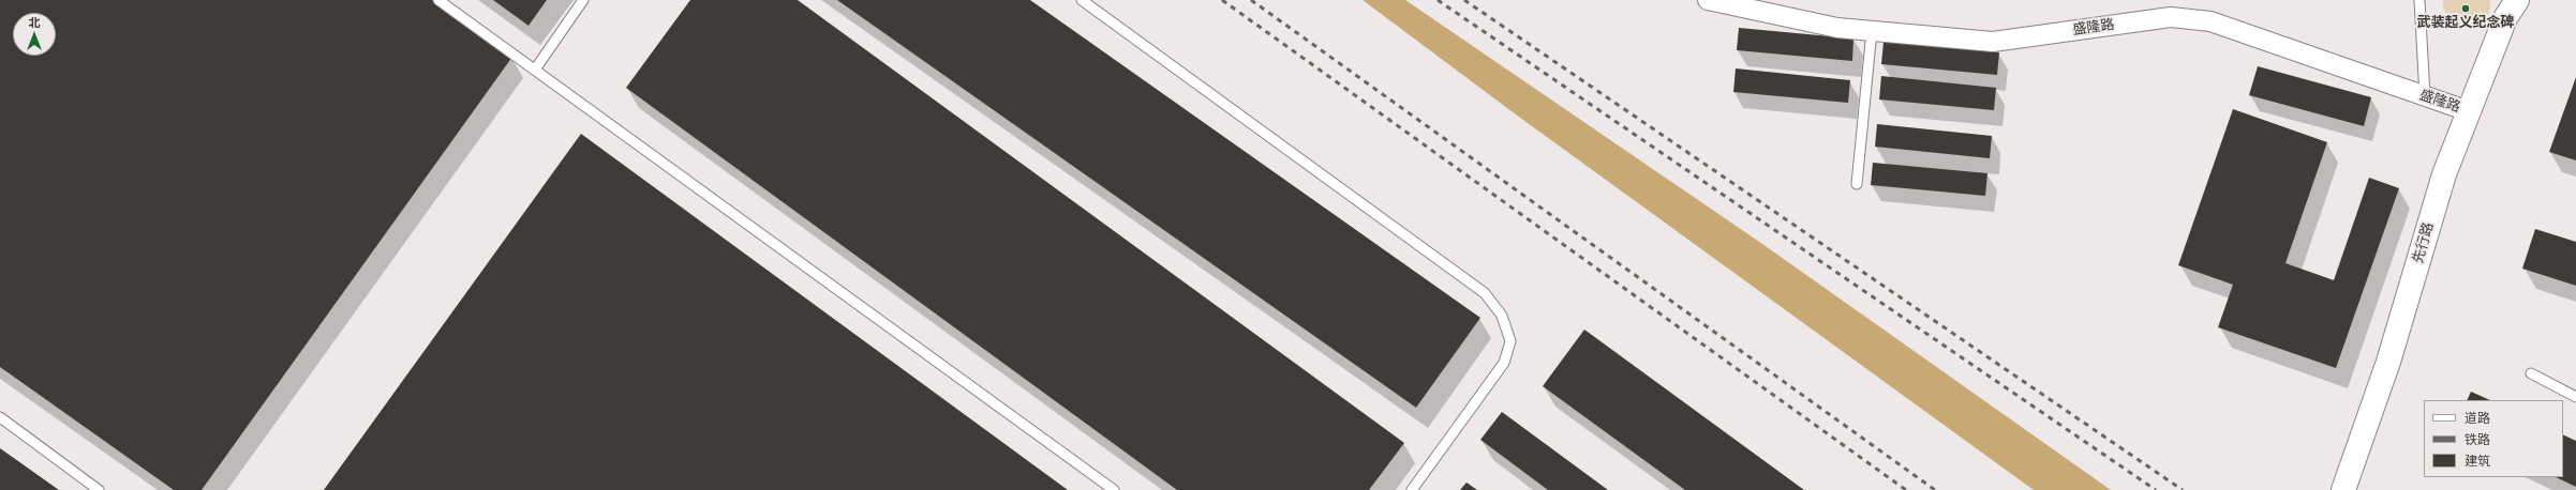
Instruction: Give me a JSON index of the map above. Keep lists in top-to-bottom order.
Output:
{
  "streets": {
    "street": ["盛隆路", "先行路"]
  },
  "crossings": [
    ["盛隆路", "先行路"]
  ],
  "places": ["武装起义纪念碑"],
  "legend": ["道路", "铁路", "建筑"],
  "north": "top"
}
